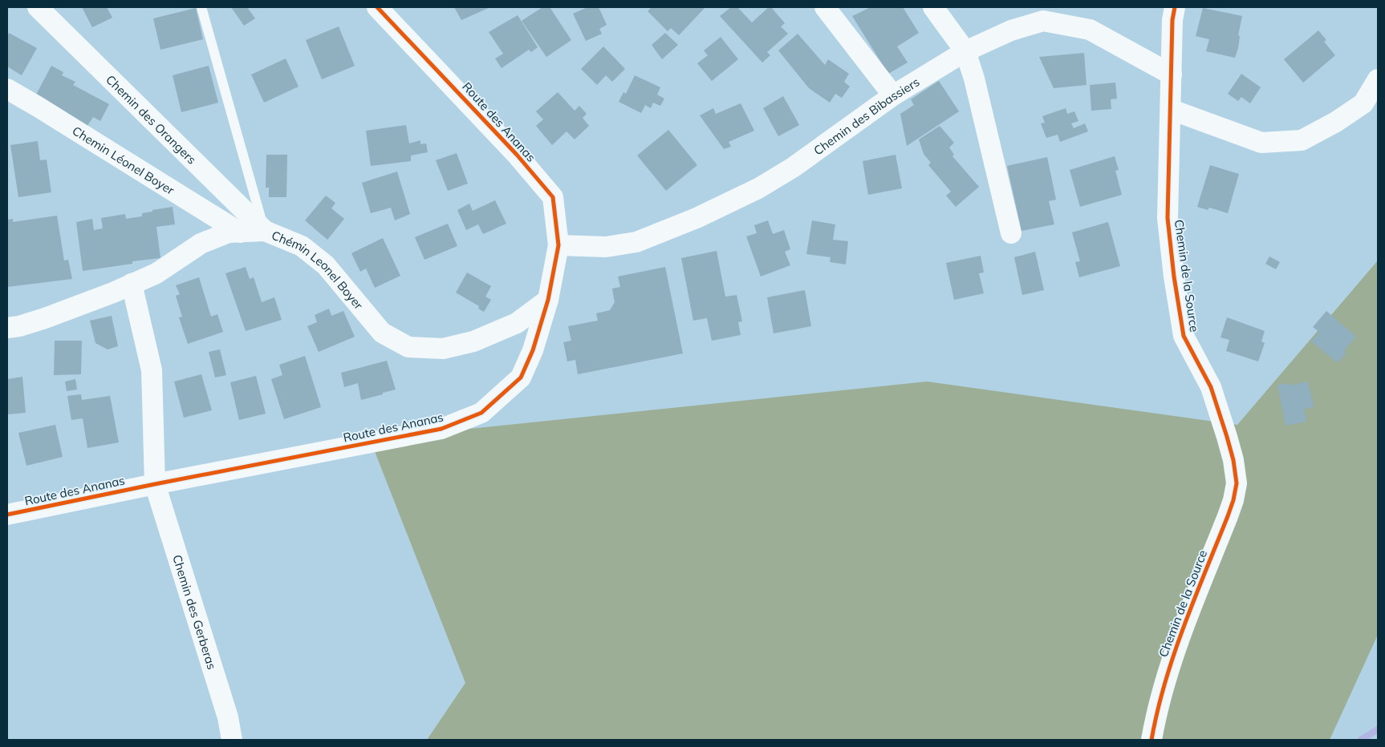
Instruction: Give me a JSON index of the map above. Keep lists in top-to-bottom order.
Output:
{
  "streets": {
    "street": [
      "Chemin des Bibassiers",
      "Chemin des Orangers",
      "Route des Ananas",
      "Chemin Léonel Boyer",
      "Chémin Leonel Boyer",
      "Chemin de la Source",
      "Chemin des Gerberas"
    ]
  },
  "crossings": [
    ["Chemin des Bibassiers", "Route des Ananas"],
    ["Chemin des Bibassiers", "Chemin de la Source"],
    ["Chemin des Orangers", "Chémin Leonel Boyer"],
    ["Route des Ananas", "Chémin Leonel Boyer"],
    ["Route des Ananas", "Chemin des Gerberas"],
    ["Chemin Léonel Boyer", "Chémin Leonel Boyer"]
  ]
}
